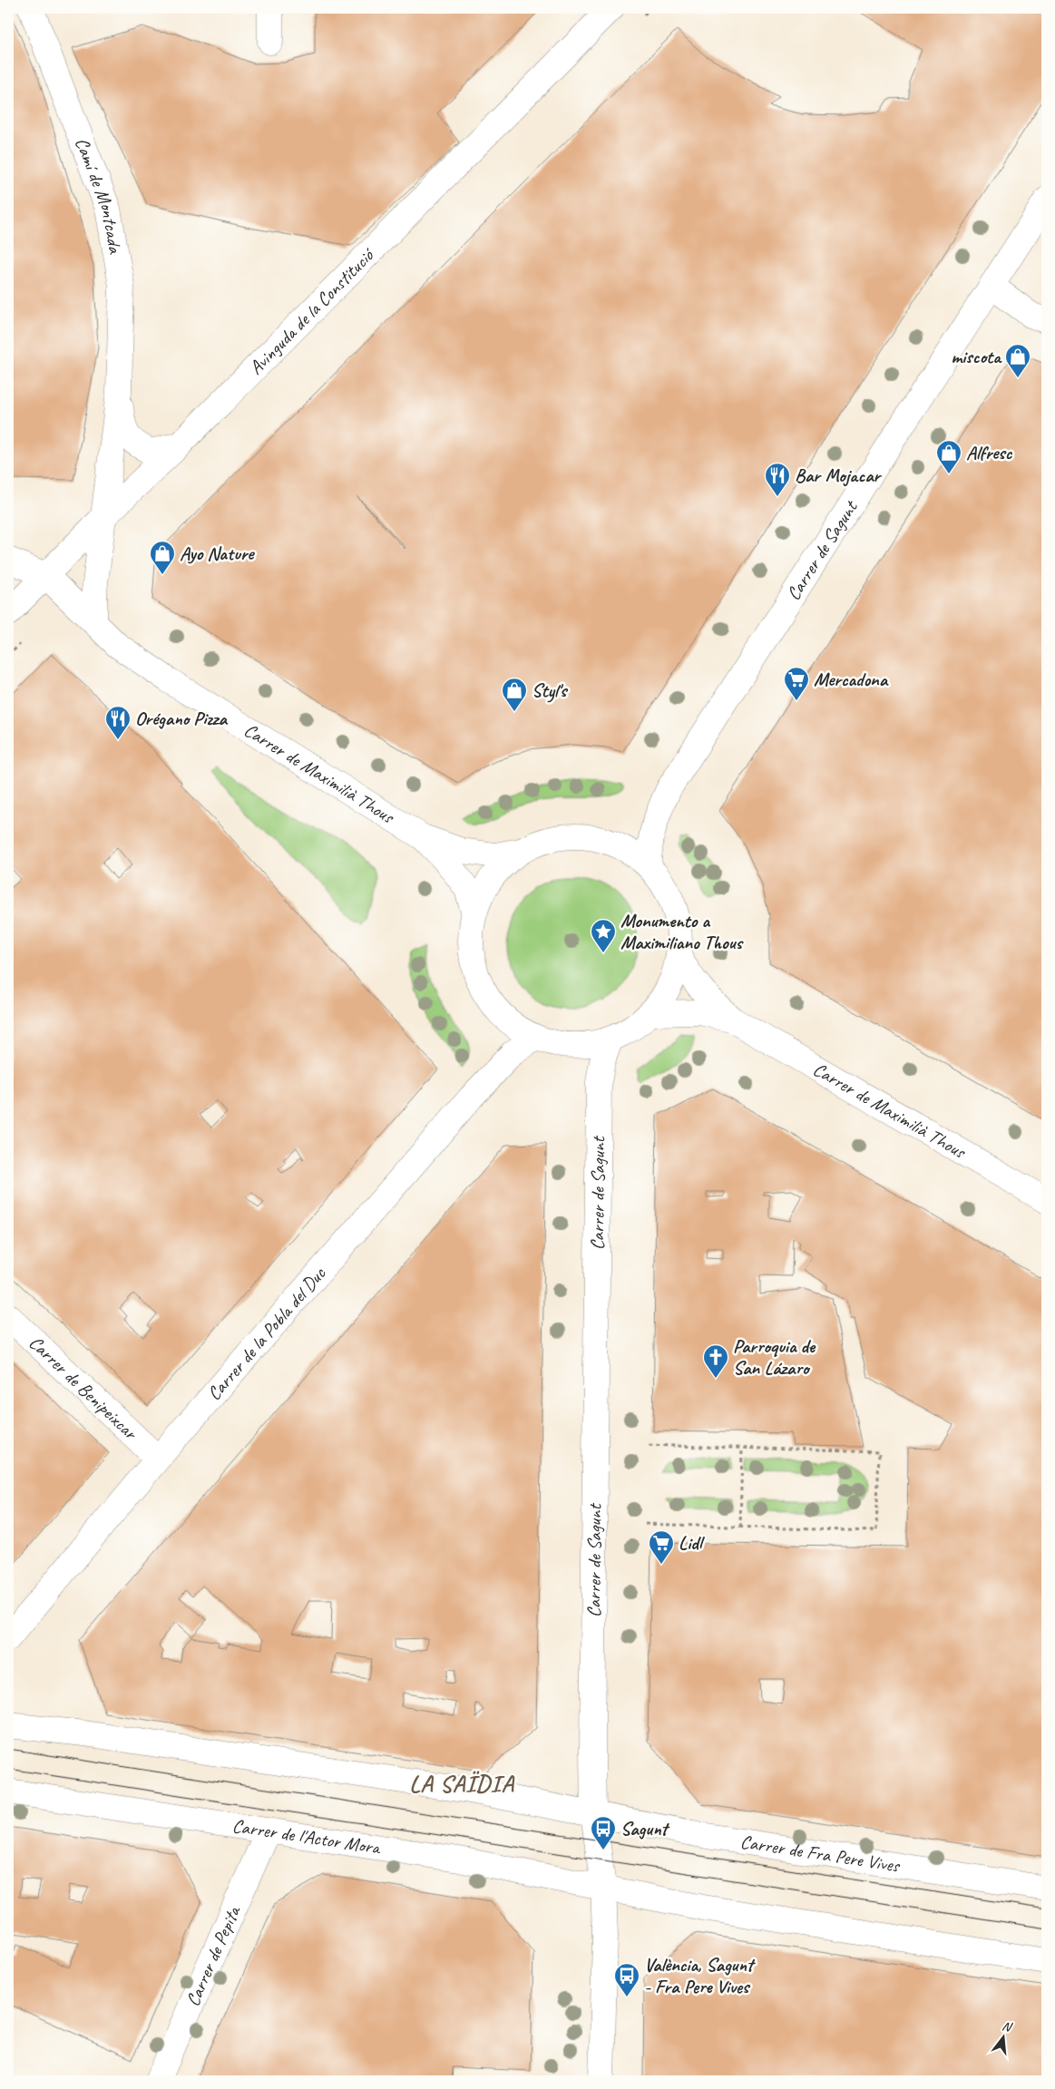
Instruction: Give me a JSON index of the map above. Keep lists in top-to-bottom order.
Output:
{
  "streets": {
    "street": [
      "Camí de Montcada",
      "Avinguda de la Constitució",
      "Carrer de Sagunt",
      "Carrer de Maximilià Thous",
      "Carrer de la Pobla del Duc",
      "Carrer de Benipeixcar",
      "Carrer de l'Actor Mora",
      "Carrer de Fra Pere Vives",
      "Carrer de Pepita"
    ]
  },
  "crossings": [
    ["Camí de Montcada", "Avinguda de la Constitució"],
    ["Camí de Montcada", "Carrer de Maximilià Thous"],
    ["Avinguda de la Constitució", "Carrer de Maximilià Thous"],
    ["Carrer de Sagunt", "Carrer de l'Actor Mora"],
    ["Carrer de Sagunt", "Carrer de Fra Pere Vives"],
    ["Carrer de la Pobla del Duc", "Carrer de Benipeixcar"],
    ["Carrer de l'Actor Mora", "Carrer de Pepita"]
  ],
  "districts": ["LA SAÏDIA"],
  "places": {
    "shop": [
      "miscota",
      "Alfresc",
      "Ayo Nature",
      "Styl's"
    ],
    "restaurant": ["Bar Mojacar", "Orégano Pizza"],
    "supermarket": ["Mercadona", "Lidl"],
    "place": ["Monumento a Maximiliano Thous"],
    "church": ["Parroquia de San Lázaro"],
    "bus stop": ["Sagunt", "València, Sagunt - Fra Pere Vives"]
  },
  "north": "top"
}
